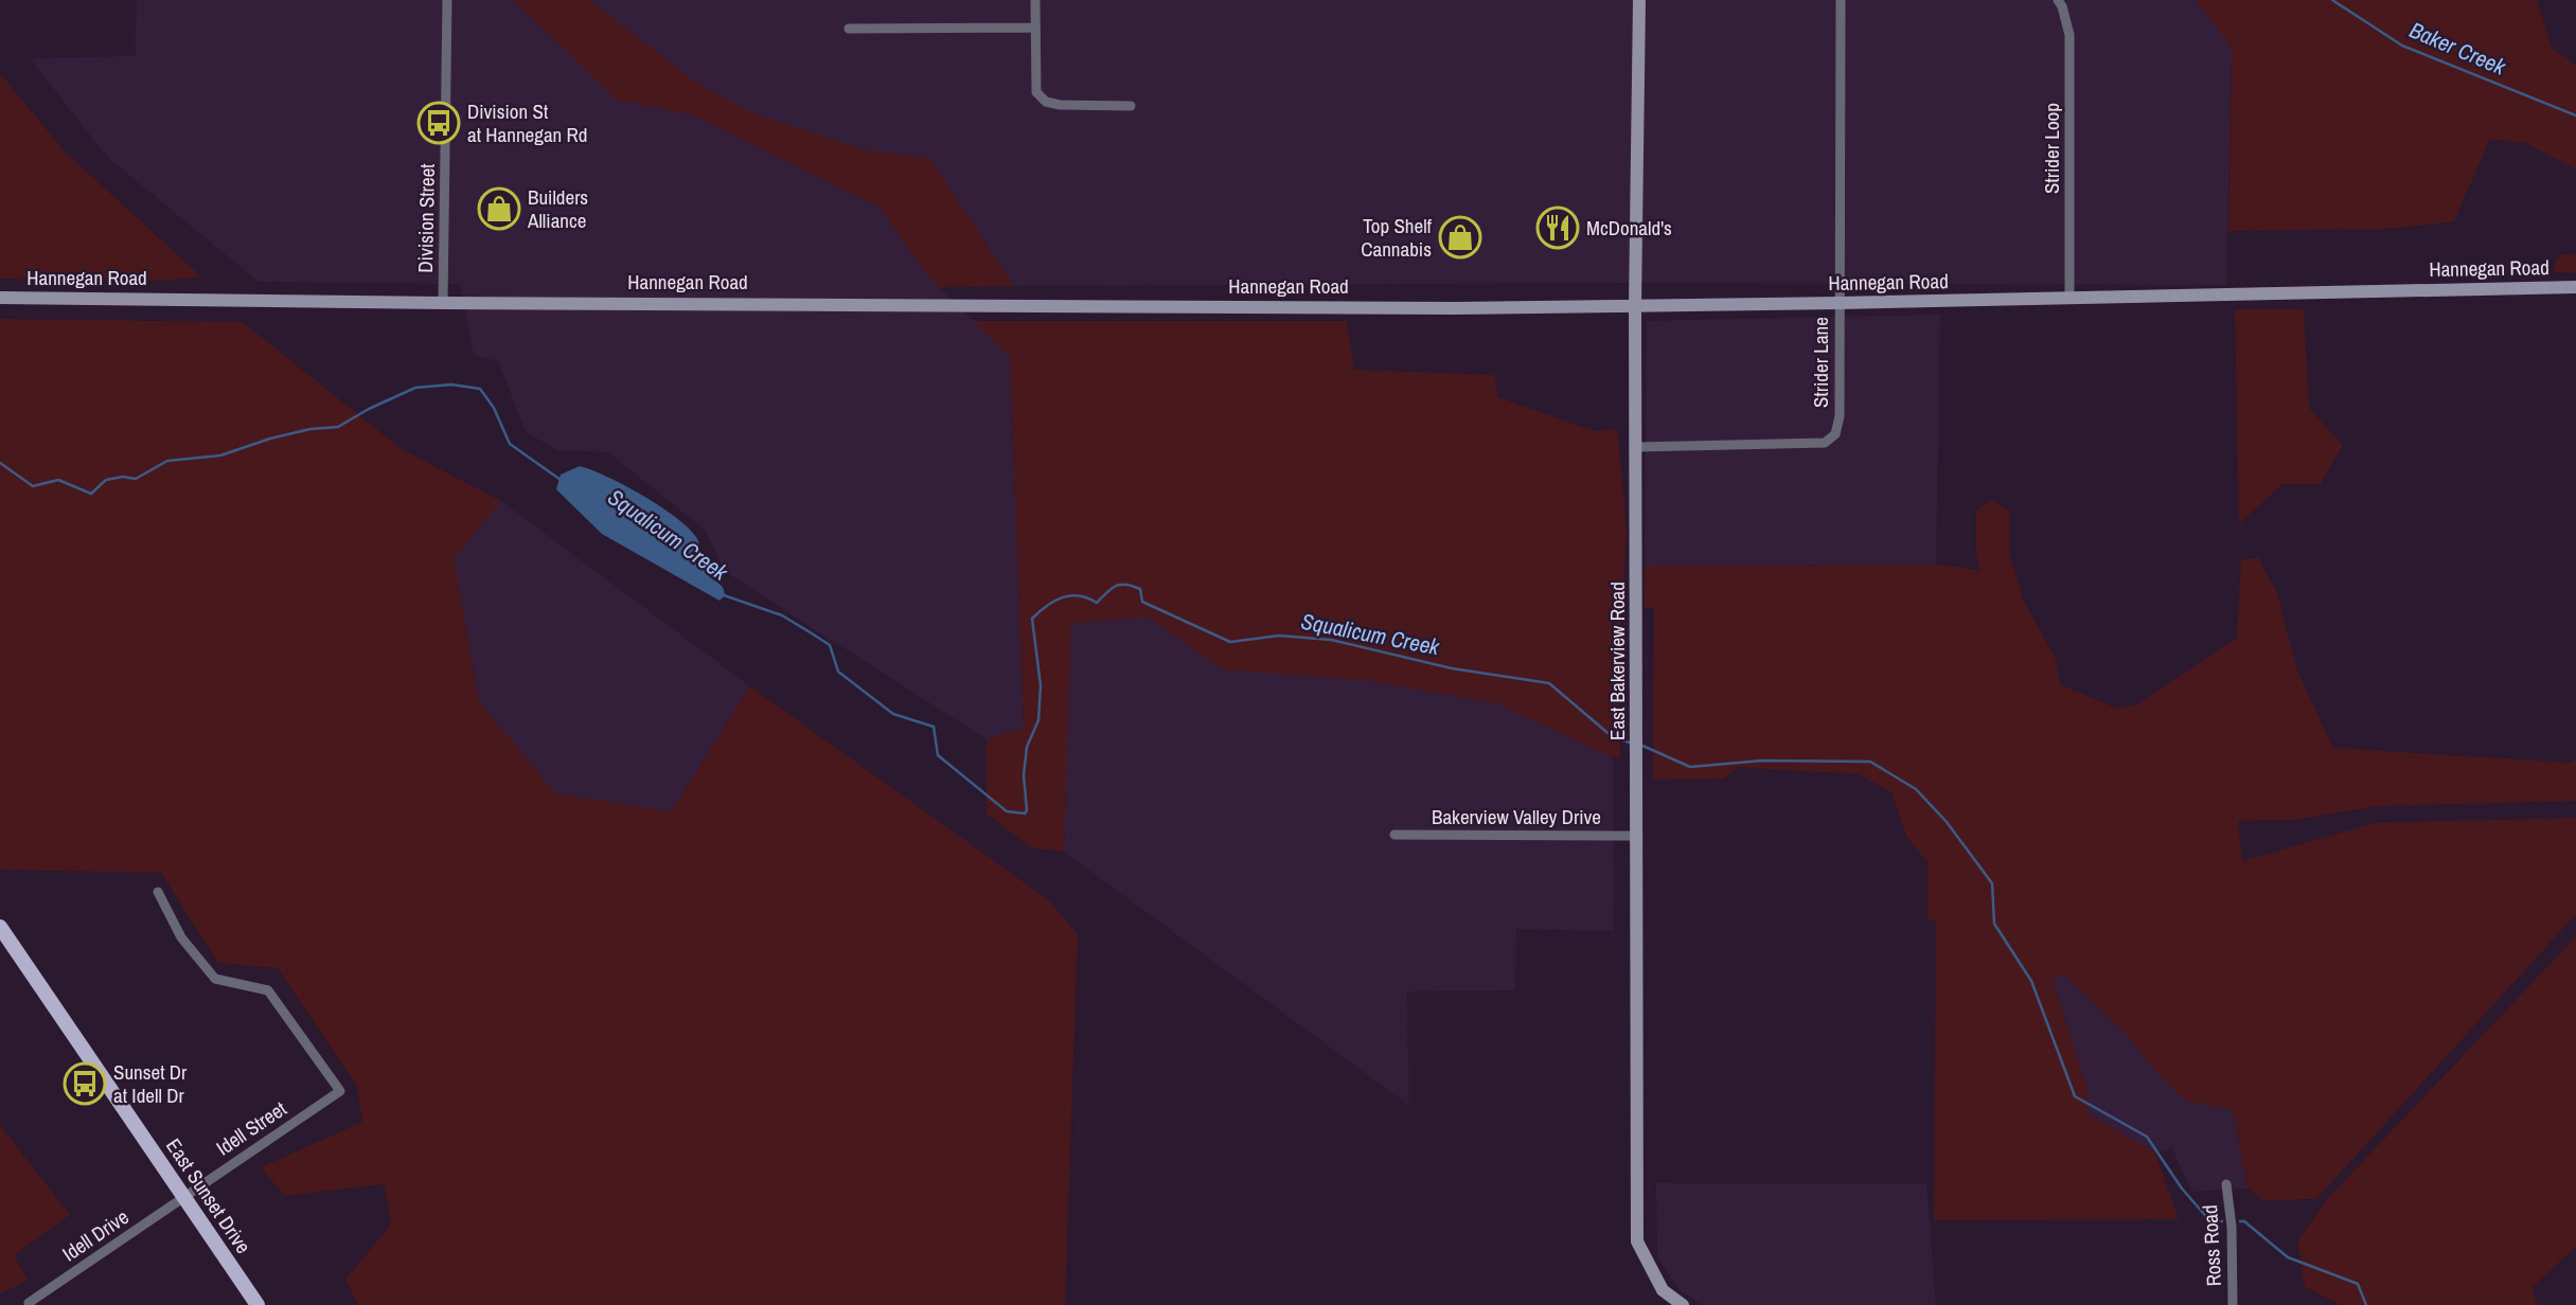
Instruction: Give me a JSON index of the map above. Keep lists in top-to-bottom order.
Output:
{
  "streets": {
    "main road": ["Hannegan Road", "East Bakerview Road", "East Sunset Drive"],
    "street": [
      "Strider Loop",
      "Division Street",
      "Strider Lane",
      "Bakerview Valley Drive",
      "Idell Street",
      "Idell Drive",
      "Ross Road"
    ]
  },
  "crossings": [
    ["Strider Loop", "Hannegan Road"],
    ["Division Street", "Hannegan Road"],
    ["Hannegan Road", "Strider Lane"],
    ["Hannegan Road", "East Bakerview Road"],
    ["Strider Lane", "East Bakerview Road"],
    ["East Bakerview Road", "Bakerview Valley Drive"],
    ["Idell Street", "East Sunset Drive"],
    ["Idell Street", "Idell Drive"],
    ["East Sunset Drive", "Idell Drive"]
  ],
  "water": ["Baker Creek", "Squalicum Creek"],
  "places": {
    "bus stop": ["Division St at Hannegan Rd", "Sunset Dr at Idell Dr"],
    "shop": ["Builders Alliance", "Top Shelf Cannabis"],
    "restaurant": ["McDonald's"]
  }
}
